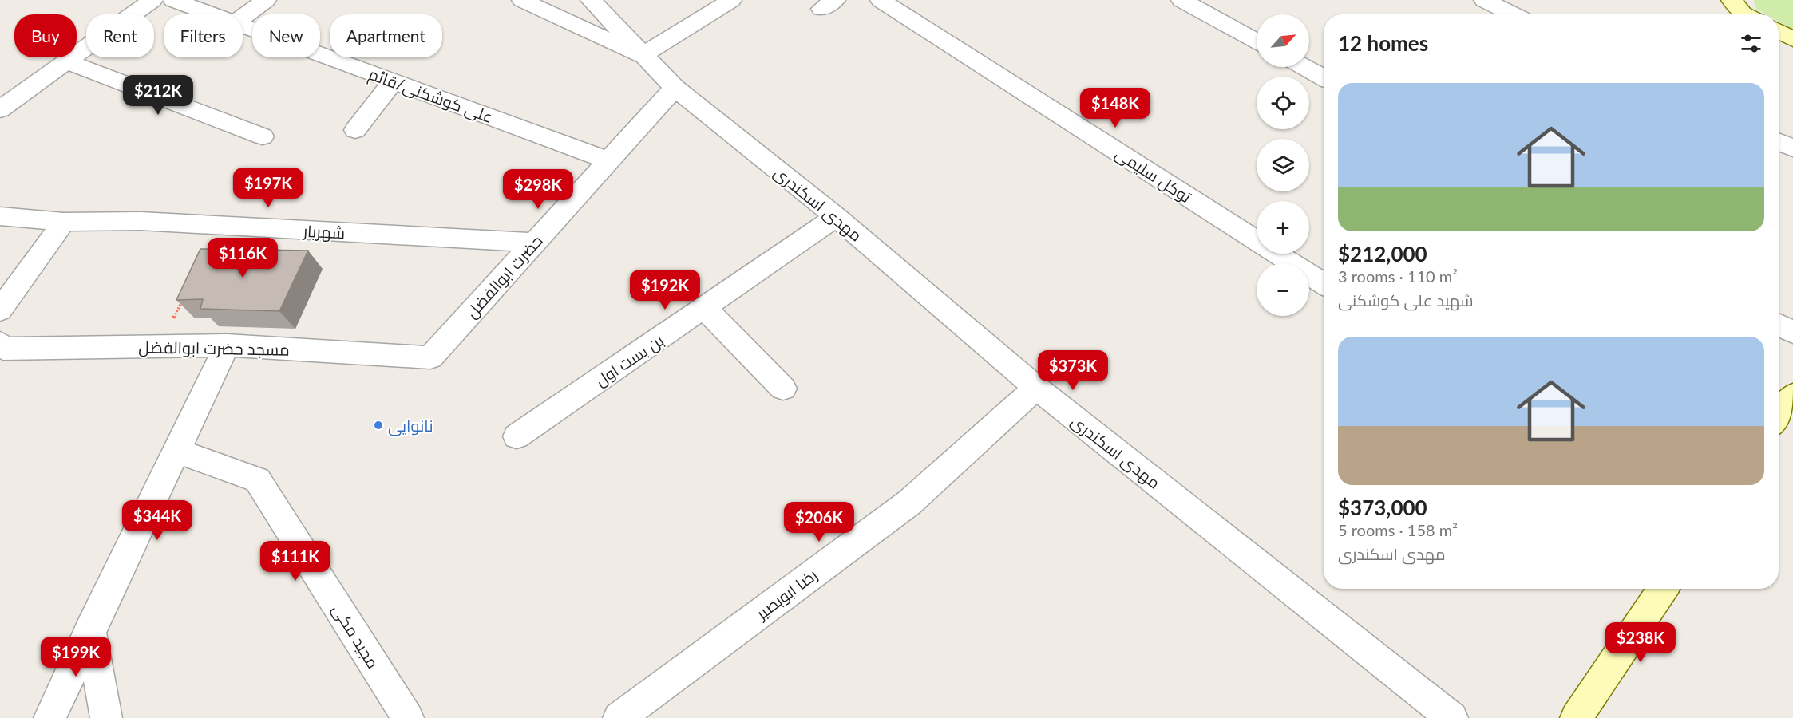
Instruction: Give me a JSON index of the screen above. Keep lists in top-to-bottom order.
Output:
{
  "streets": {
    "street": [
      "علی کوشکنی/قائم",
      "توکل سلیمی",
      "مهدی اسکندری",
      "شهریار",
      "حضرت ابوالفضل",
      "مسجد حضرت ابوالفضل",
      "بن بست اول",
      "رضا ابوبصیر",
      "مجید مکی"
    ]
  },
  "crossings": [
    ["علی کوشکنی/قائم", "حضرت ابوالفضل"],
    ["مهدی اسکندری", "حضرت ابوالفضل"],
    ["مهدی اسکندری", "بن بست اول"],
    ["مهدی اسکندری", "رضا ابوبصیر"],
    ["شهریار", "حضرت ابوالفضل"],
    ["حضرت ابوالفضل", "مسجد حضرت ابوالفضل"]
  ],
  "places": ["نانوایی"],
  "north": "top right",
  "page": {
    "map_buttons": ["+", "−"],
    "chip": [
      "Buy",
      "Rent",
      "Filters",
      "New",
      "Apartment"
    ],
    "heading": "12 homes",
    "list": [
      {
        "name": "$212,000",
        "note": "3 rooms · 110 m² · شهید علی کوشکنی"
      },
      {
        "name": "$373,000",
        "note": "5 rooms · 158 m² · مهدی اسکندری"
      }
    ],
    "price": [
      "$212K",
      "$148K",
      "$197K",
      "$298K",
      "$116K",
      "$192K",
      "$373K",
      "$344K",
      "$206K",
      "$111K",
      "$238K",
      "$199K"
    ]
  }
}
